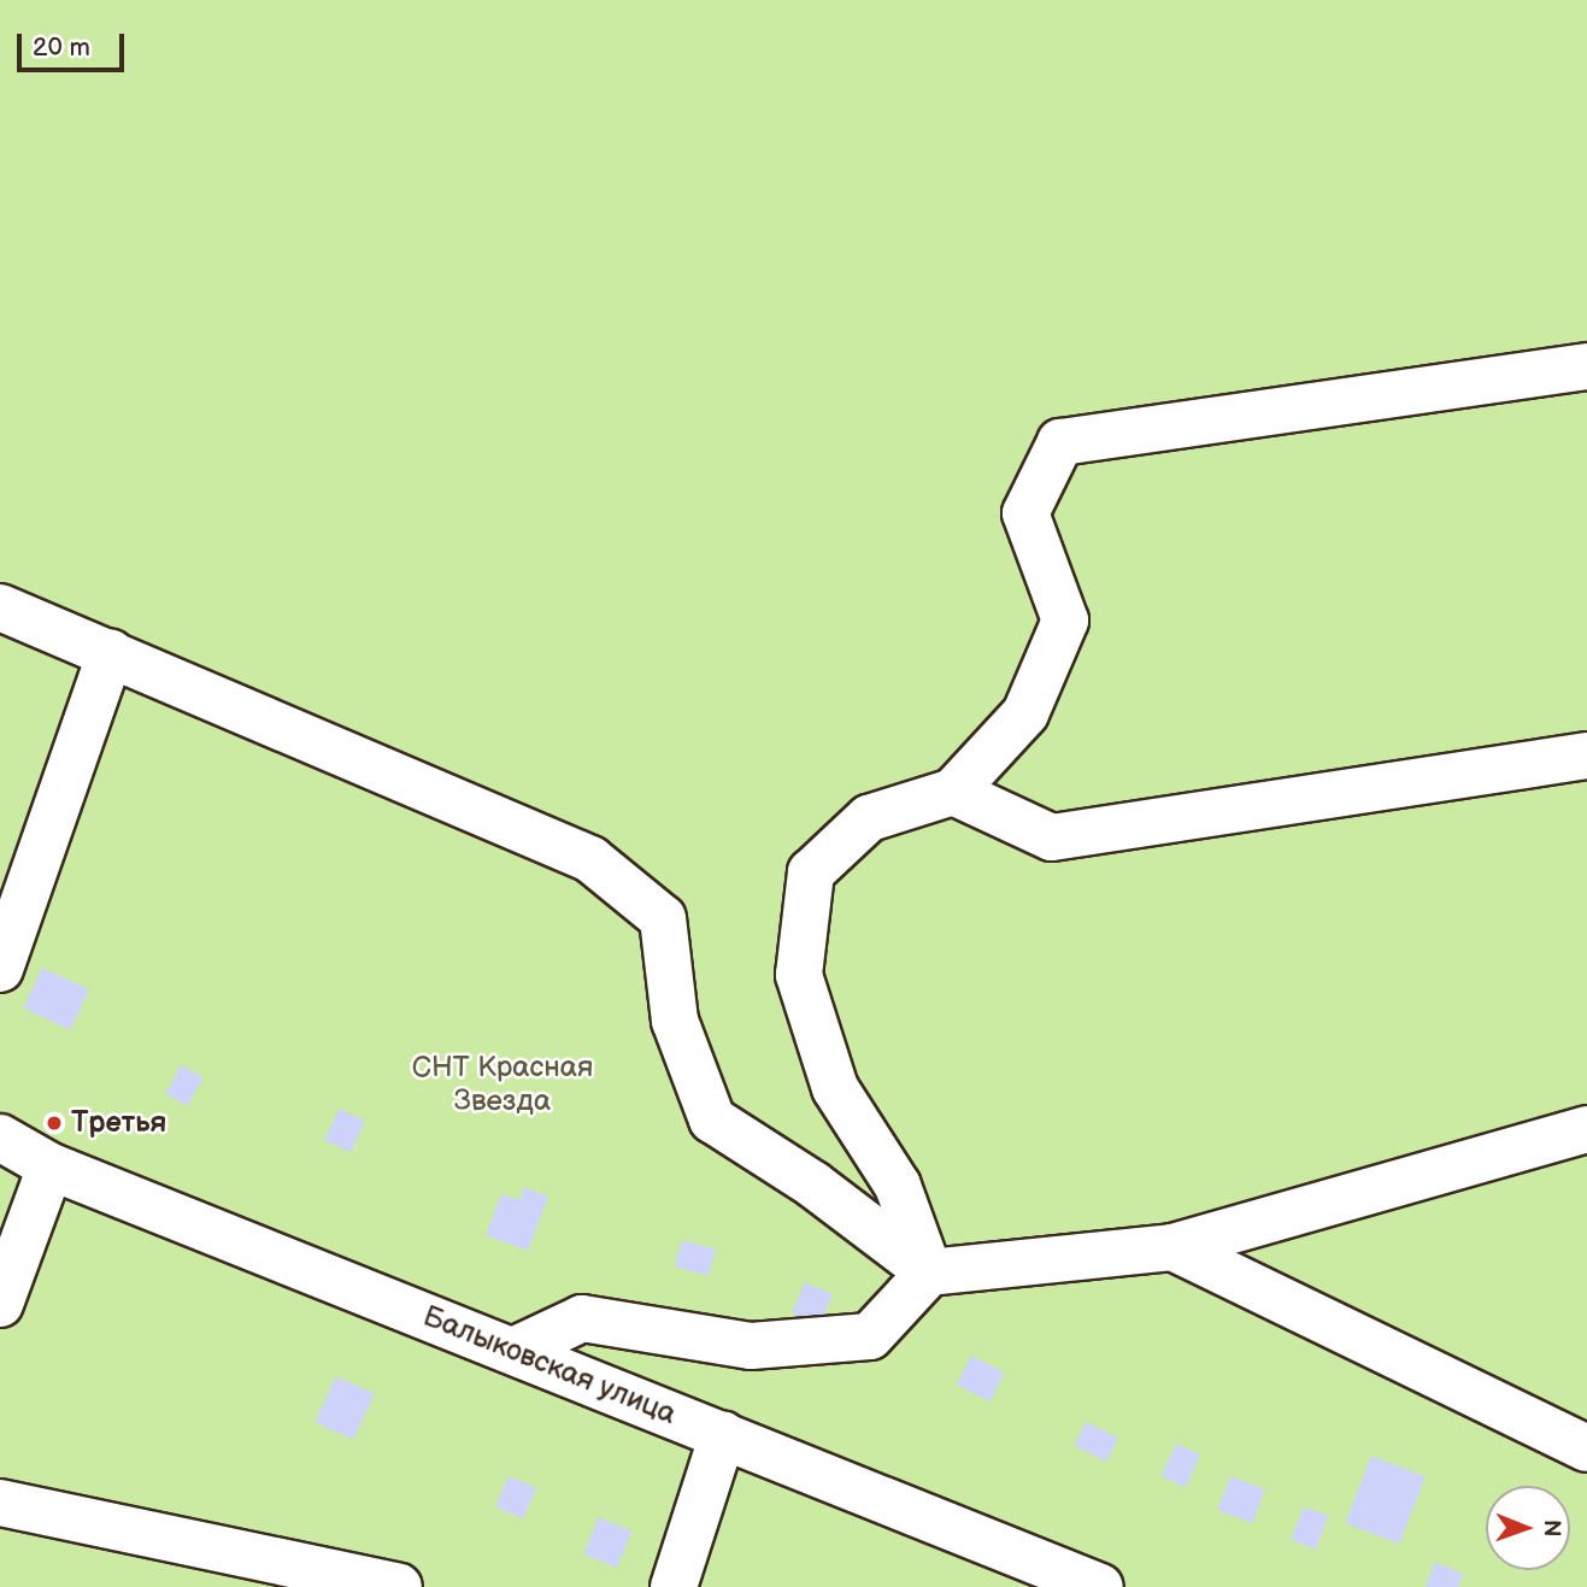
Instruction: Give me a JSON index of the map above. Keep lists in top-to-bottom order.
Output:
{
  "streets": {
    "street": ["Балыковская улица"]
  },
  "parks": ["СНТ Красная Звезда"],
  "places": ["Третья"],
  "scale_bar": "20 m",
  "north": "right"
}
